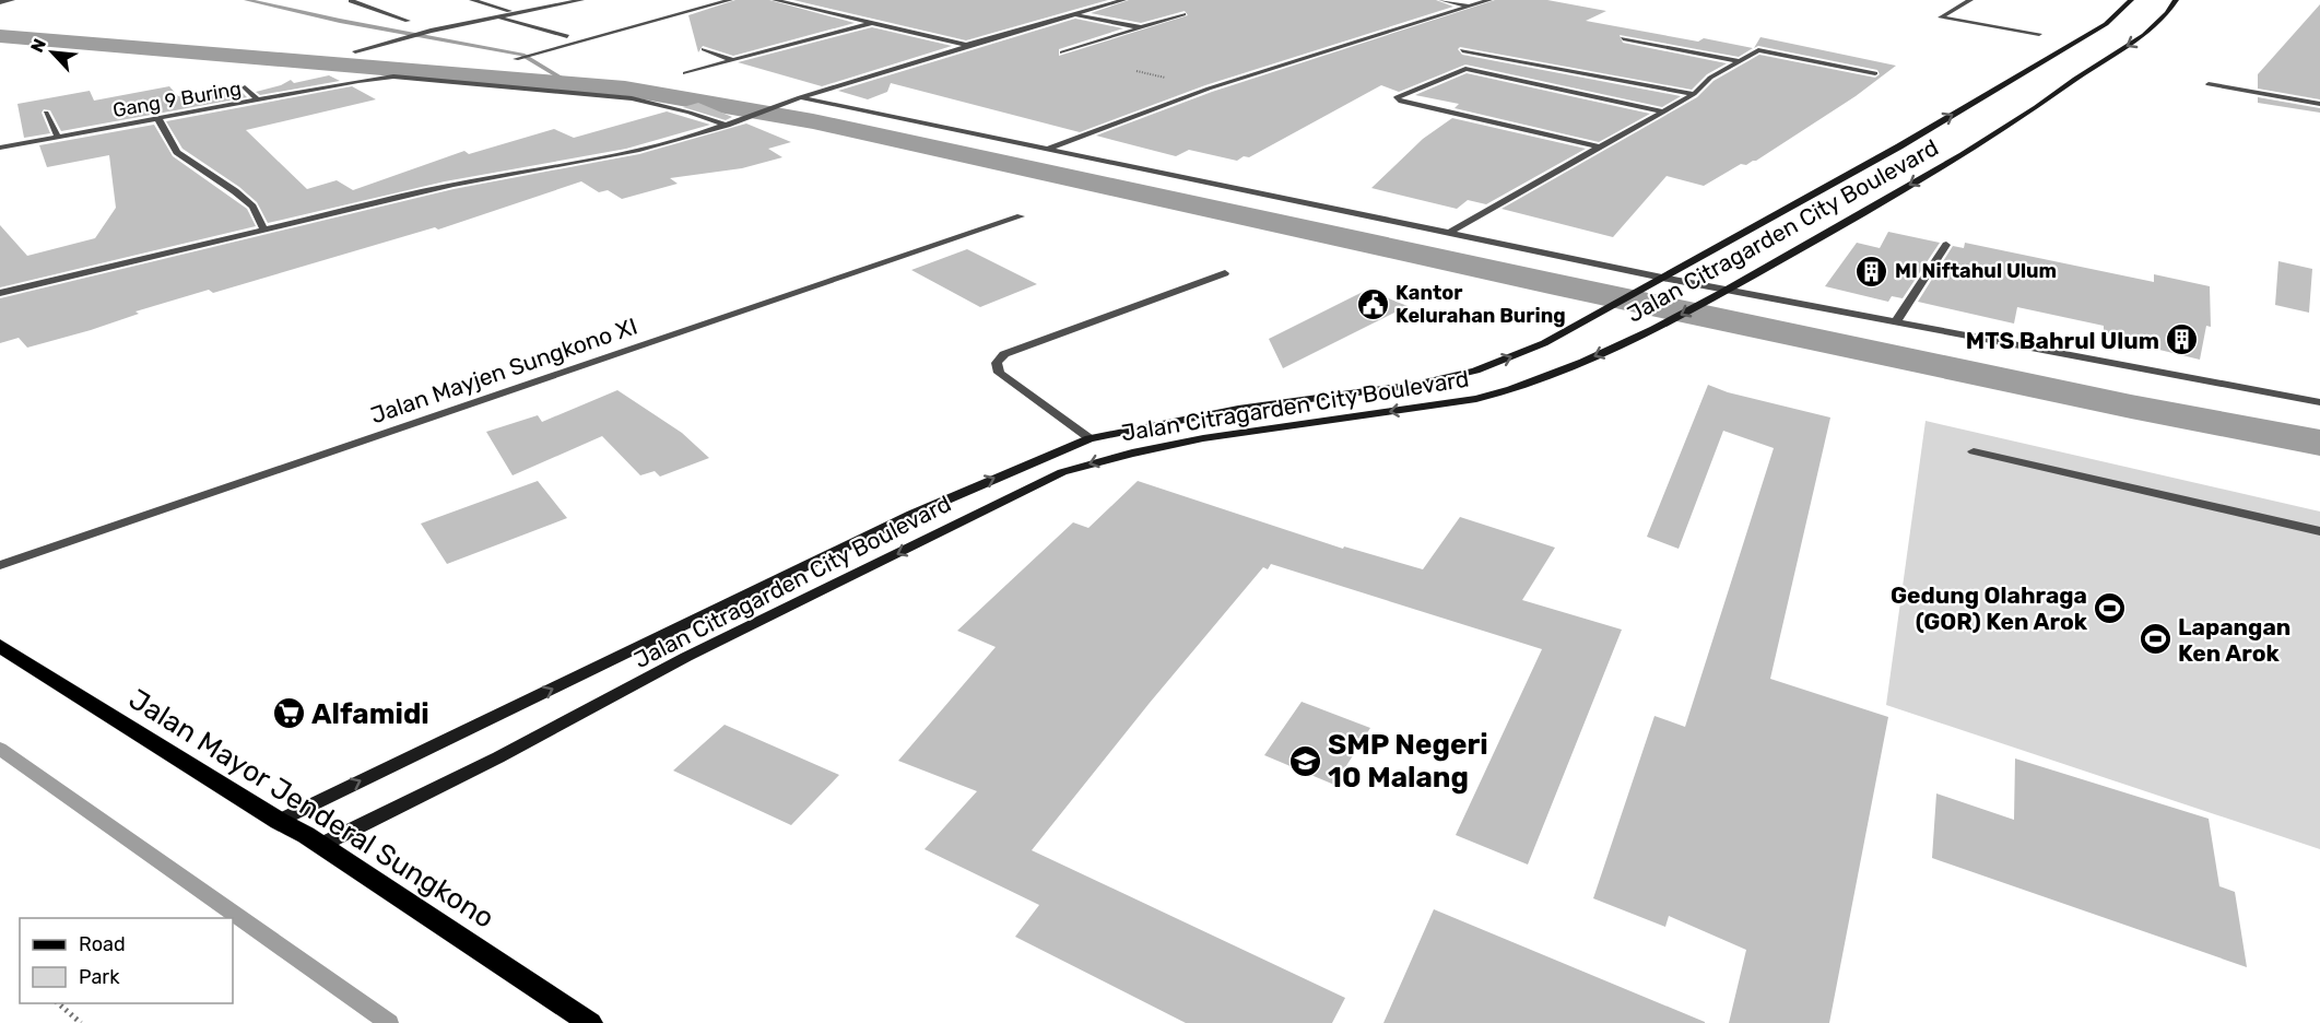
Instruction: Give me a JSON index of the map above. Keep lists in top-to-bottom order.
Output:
{
  "streets": {
    "main road": ["Jalan Citragarden City Boulevard", "Jalan Mayor Jenderal Sungkono"],
    "street": ["Gang 9 Buring", "Jalan Mayjen Sungkono XI"]
  },
  "crossings": [
    ["Jalan Citragarden City Boulevard", "Jalan Mayor Jenderal Sungkono"]
  ],
  "places": {
    "building": ["MI Niftahul Ulum", "MTS Bahrul Ulum"],
    "public building": ["Kantor Kelurahan Buring"],
    "sports": ["Gedung Olahraga (GOR) Ken Arok", "Lapangan Ken Arok"],
    "supermarket": ["Alfamidi"],
    "school or university": ["SMP Negeri 10 Malang"]
  },
  "legend": ["Road", "Park"],
  "north": "top left"
}
